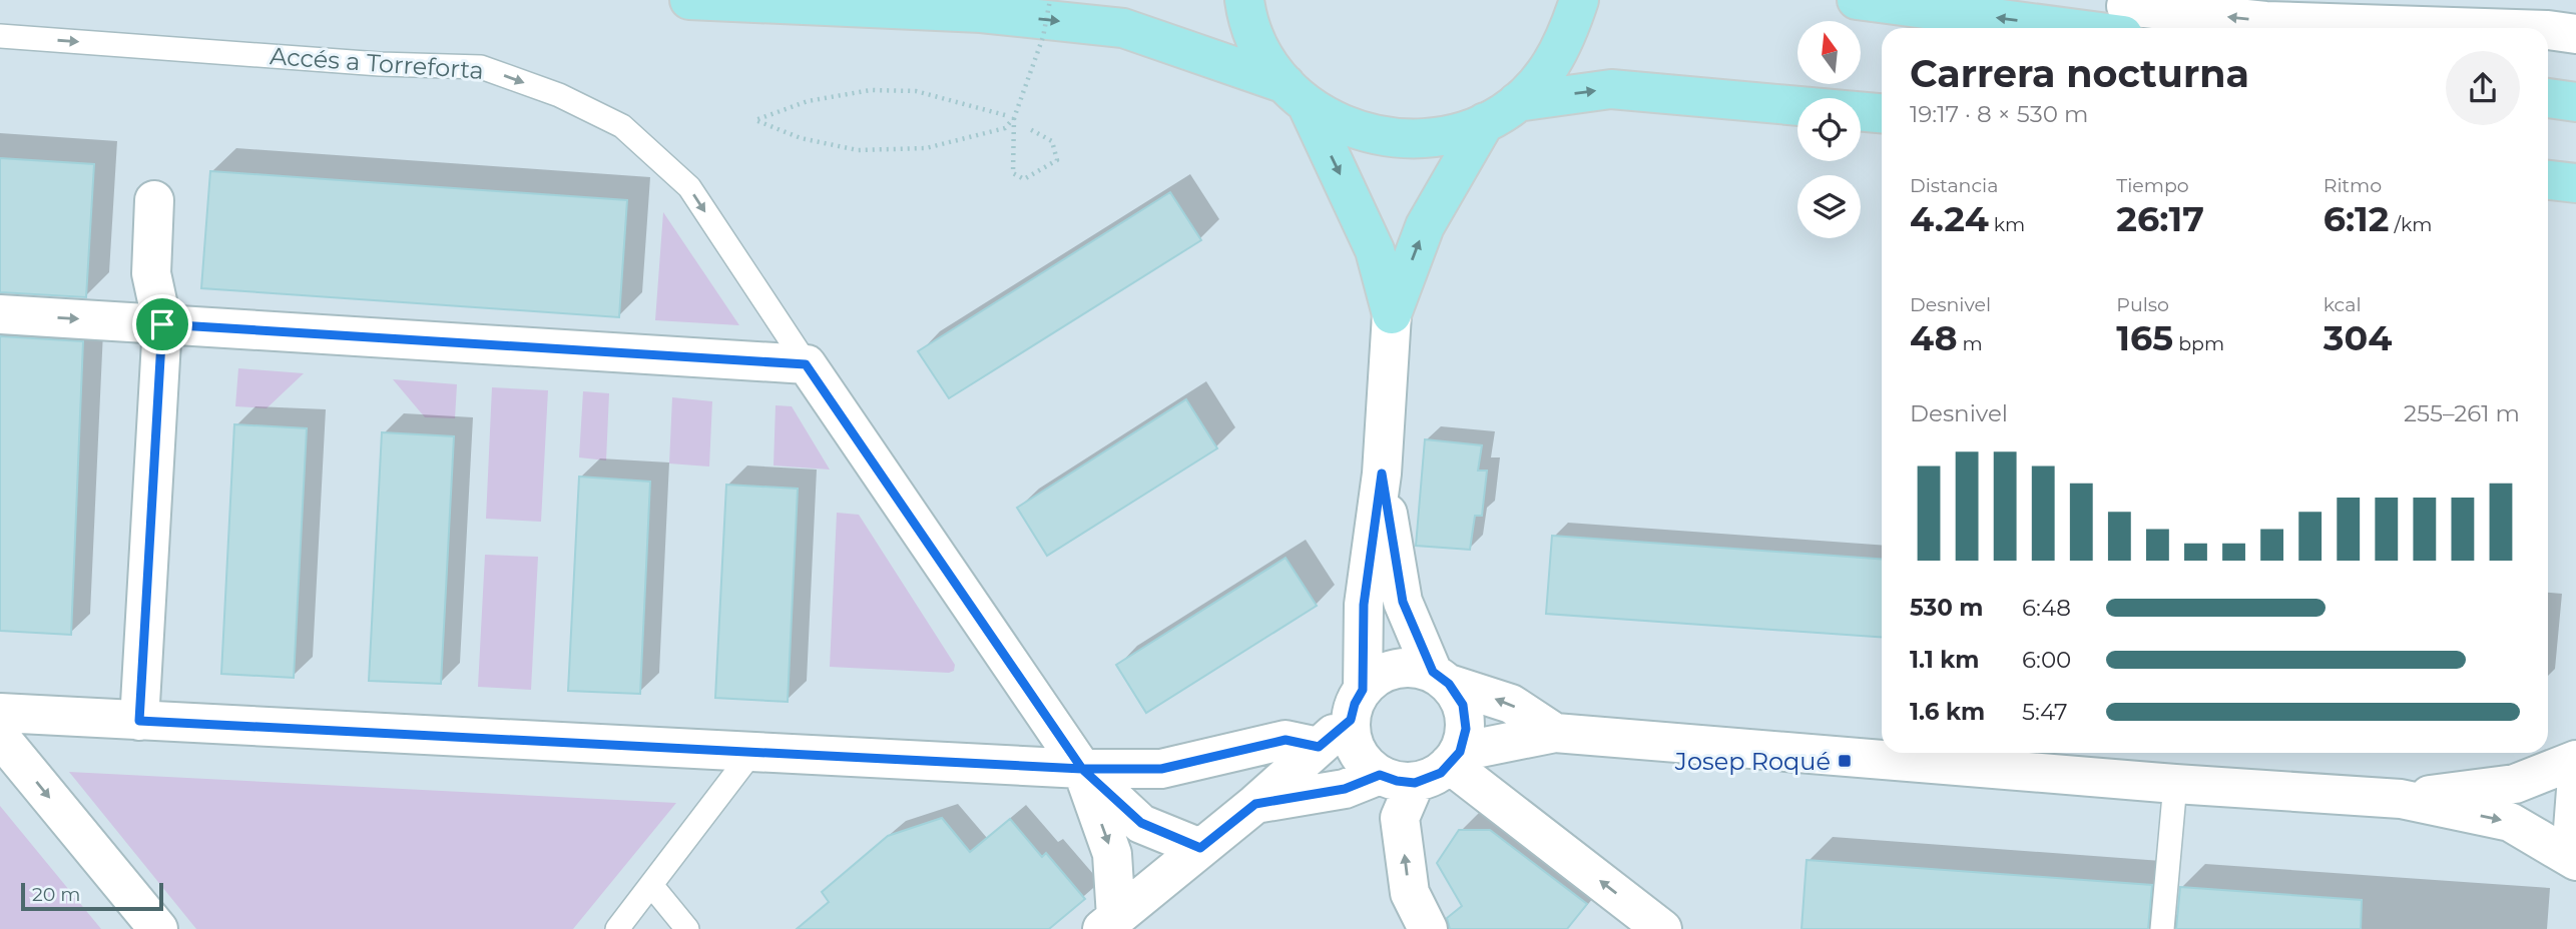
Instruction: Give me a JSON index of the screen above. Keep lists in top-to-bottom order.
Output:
{
  "streets": {
    "street": ["Accés a Torreforta"]
  },
  "one_way": ["Accés a Torreforta"],
  "places": {
    "transit": ["Josep Roqué"]
  },
  "scale_bar": "20 m",
  "north": "top",
  "page": {
    "heading": ["Carrera nocturna", "19:17 · 8 × 530 m"],
    "stats": [
      ["Distancia", "4.24 km"],
      ["Tiempo", "26:17"],
      ["Ritmo", "6:12 /km"],
      ["Desnivel", "48 m"],
      ["Pulso", "165 bpm"],
      ["kcal", "304"]
    ],
    "chart": ["Desnivel", "255–261 m"],
    "list": [
      {
        "name": "530 m",
        "note": "6:48"
      },
      {
        "name": "1.1 km",
        "note": "6:00"
      },
      {
        "name": "1.6 km",
        "note": "5:47"
      }
    ],
    "scale": "20 m"
  }
}
